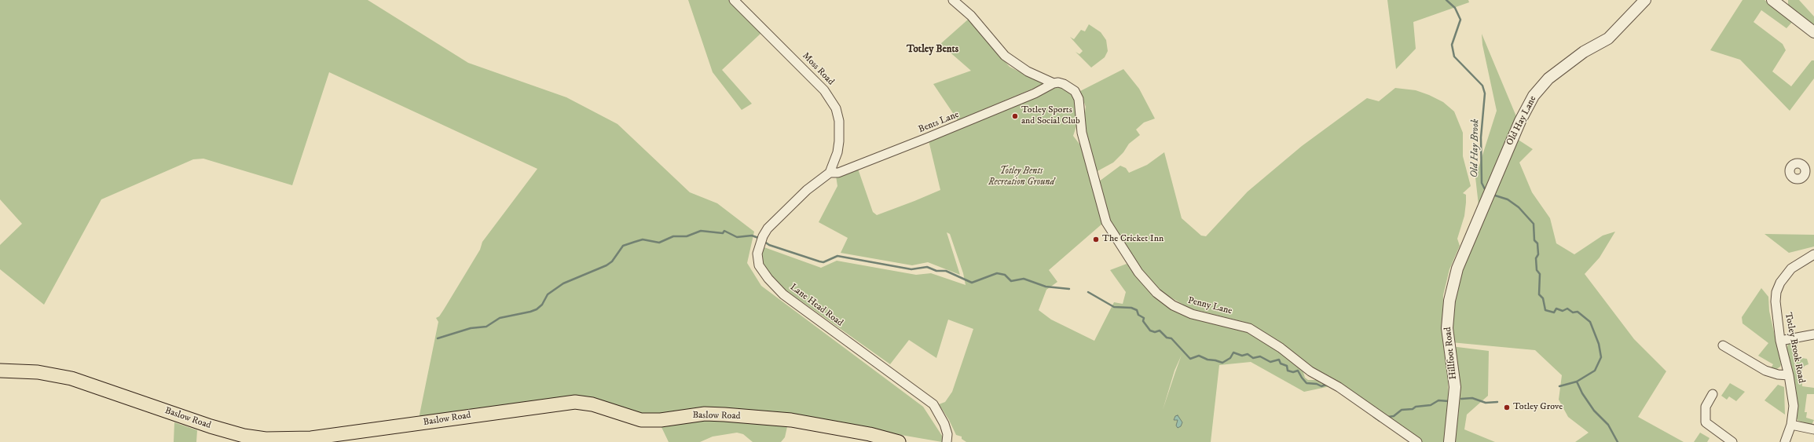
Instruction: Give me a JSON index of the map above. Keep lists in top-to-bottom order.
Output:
{
  "streets": {
    "main road": ["Baslow Road"],
    "street": [
      "Moss Road",
      "Old Hay Lane",
      "Bents Lane",
      "Lane Head Road",
      "Penny Lane",
      "Totley Brook Road",
      "Hillfoot Road"
    ]
  },
  "crossings": [
    ["Moss Road", "Bents Lane"],
    ["Moss Road", "Lane Head Road"],
    ["Old Hay Lane", "Hillfoot Road"],
    ["Bents Lane", "Lane Head Road"],
    ["Bents Lane", "Penny Lane"]
  ],
  "districts": ["Totley Bents"],
  "water": ["Old Hay Brook"],
  "parks": ["Totley Bents Recreation Ground"],
  "places": ["Totley Sports and Social Club", "The Cricket Inn", "Totley Grove"]
}
